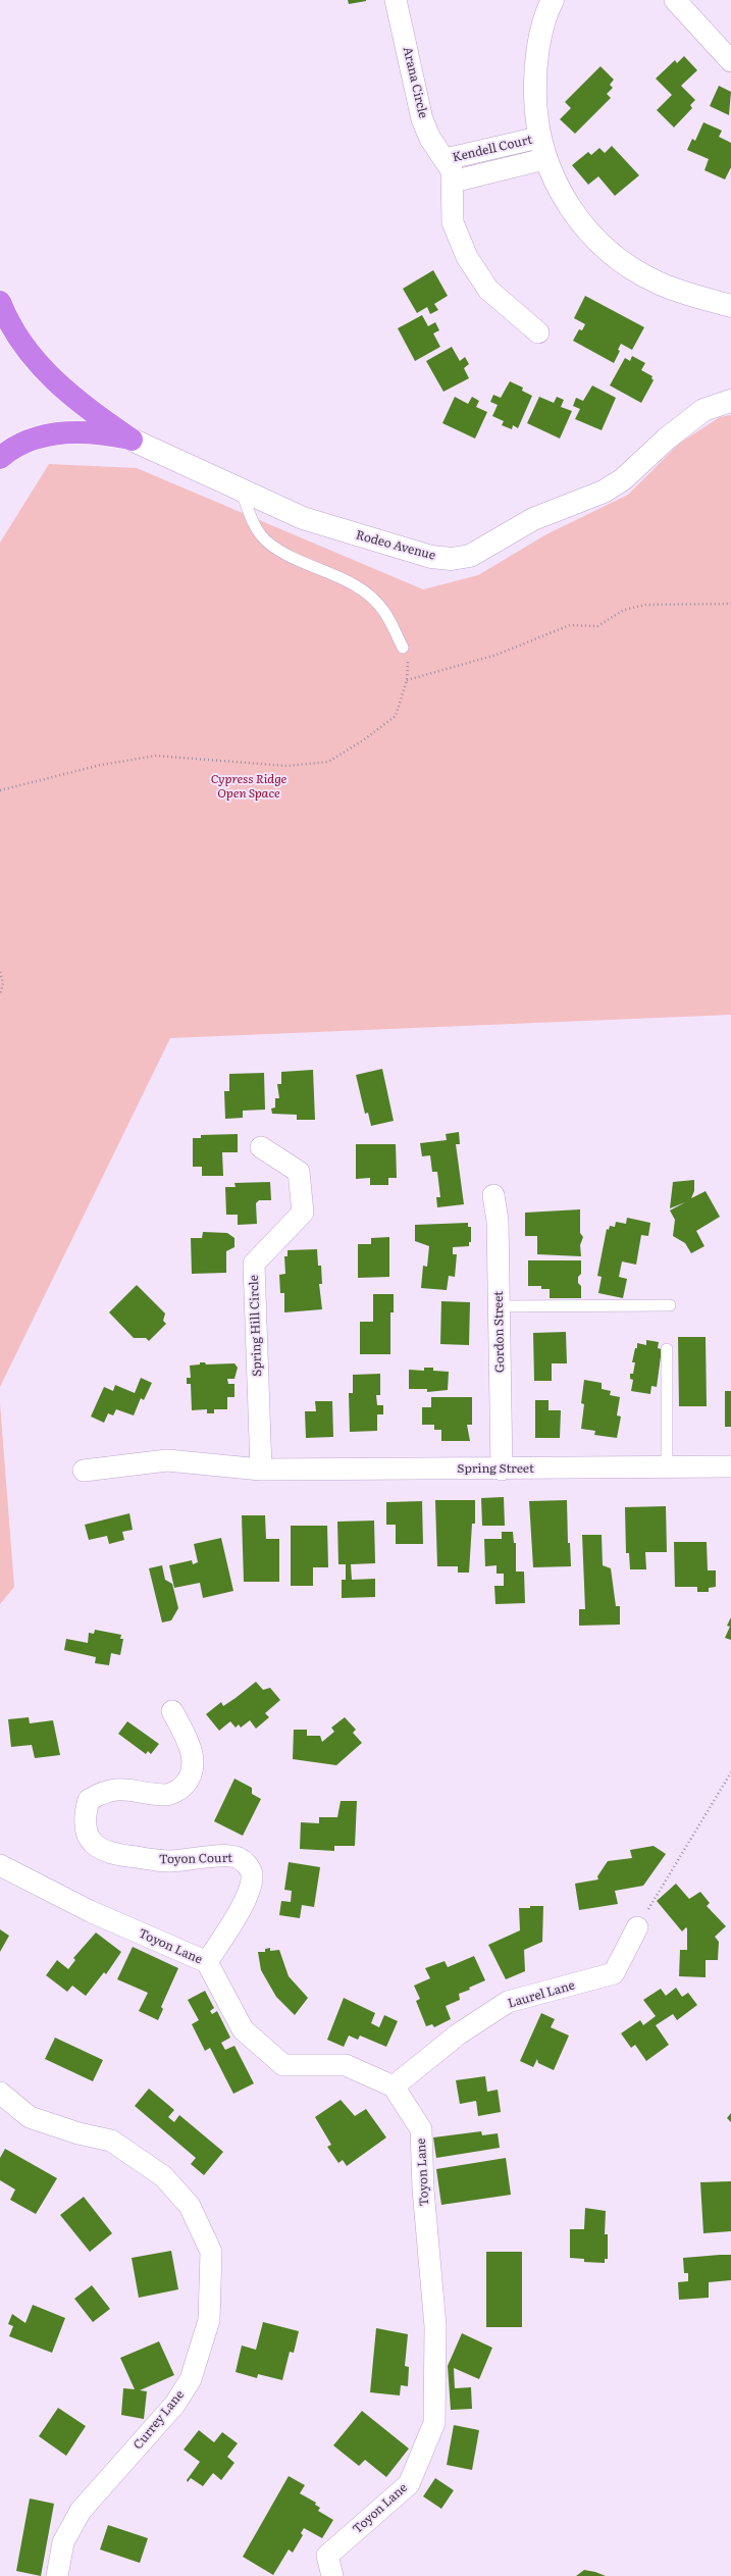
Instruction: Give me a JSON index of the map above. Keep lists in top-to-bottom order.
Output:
{
  "streets": {
    "street": [
      "Arana Circle",
      "Kendell Court",
      "Rodeo Avenue",
      "Spring Hill Circle",
      "Gordon Street",
      "Spring Street",
      "Toyon Court",
      "Toyon Lane",
      "Laurel Lane",
      "Currey Lane"
    ]
  },
  "crossings": [
    ["Arana Circle", "Kendell Court"],
    ["Spring Hill Circle", "Spring Street"],
    ["Gordon Street", "Spring Street"],
    ["Toyon Court", "Toyon Lane"],
    ["Toyon Lane", "Laurel Lane"]
  ],
  "parks": ["Cypress Ridge Open Space"]
}
